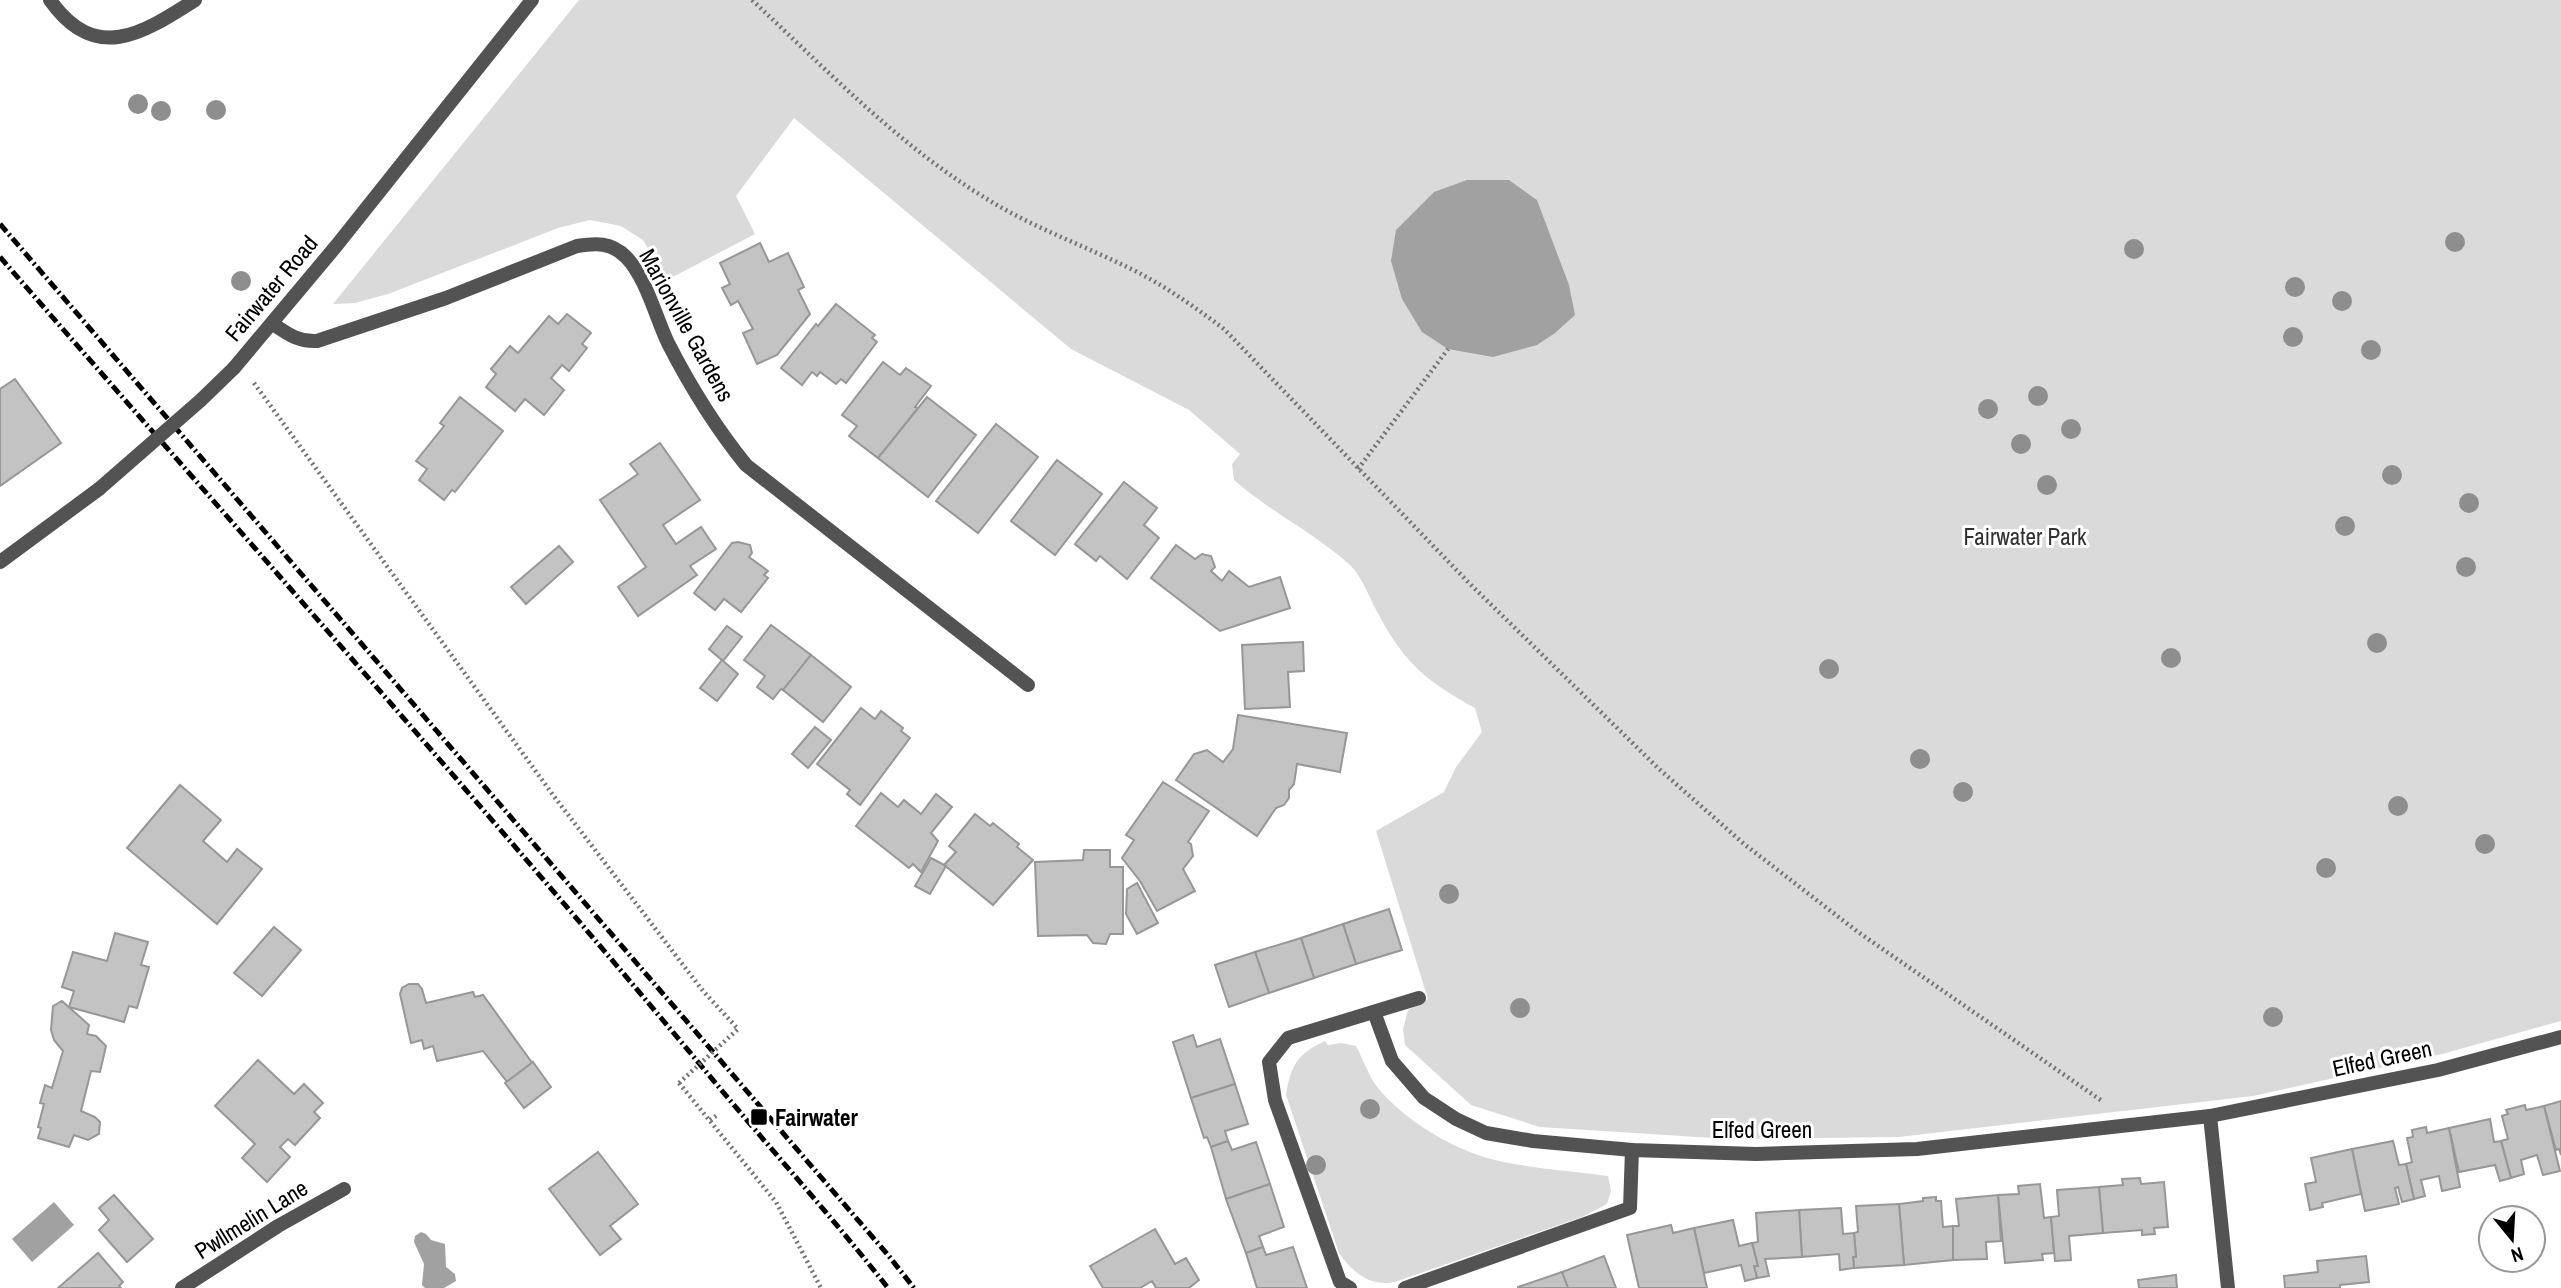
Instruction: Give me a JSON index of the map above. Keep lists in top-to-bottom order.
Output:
{
  "streets": {
    "street": [
      "Fairwater Road",
      "Marionville Gardens",
      "Elfed Green",
      "Pwllmelin Lane"
    ]
  },
  "crossings": [
    ["Fairwater Road", "Marionville Gardens"]
  ],
  "parks": ["Fairwater Park"],
  "places": {
    "transit": ["Fairwater"]
  },
  "north": "bottom"
}
